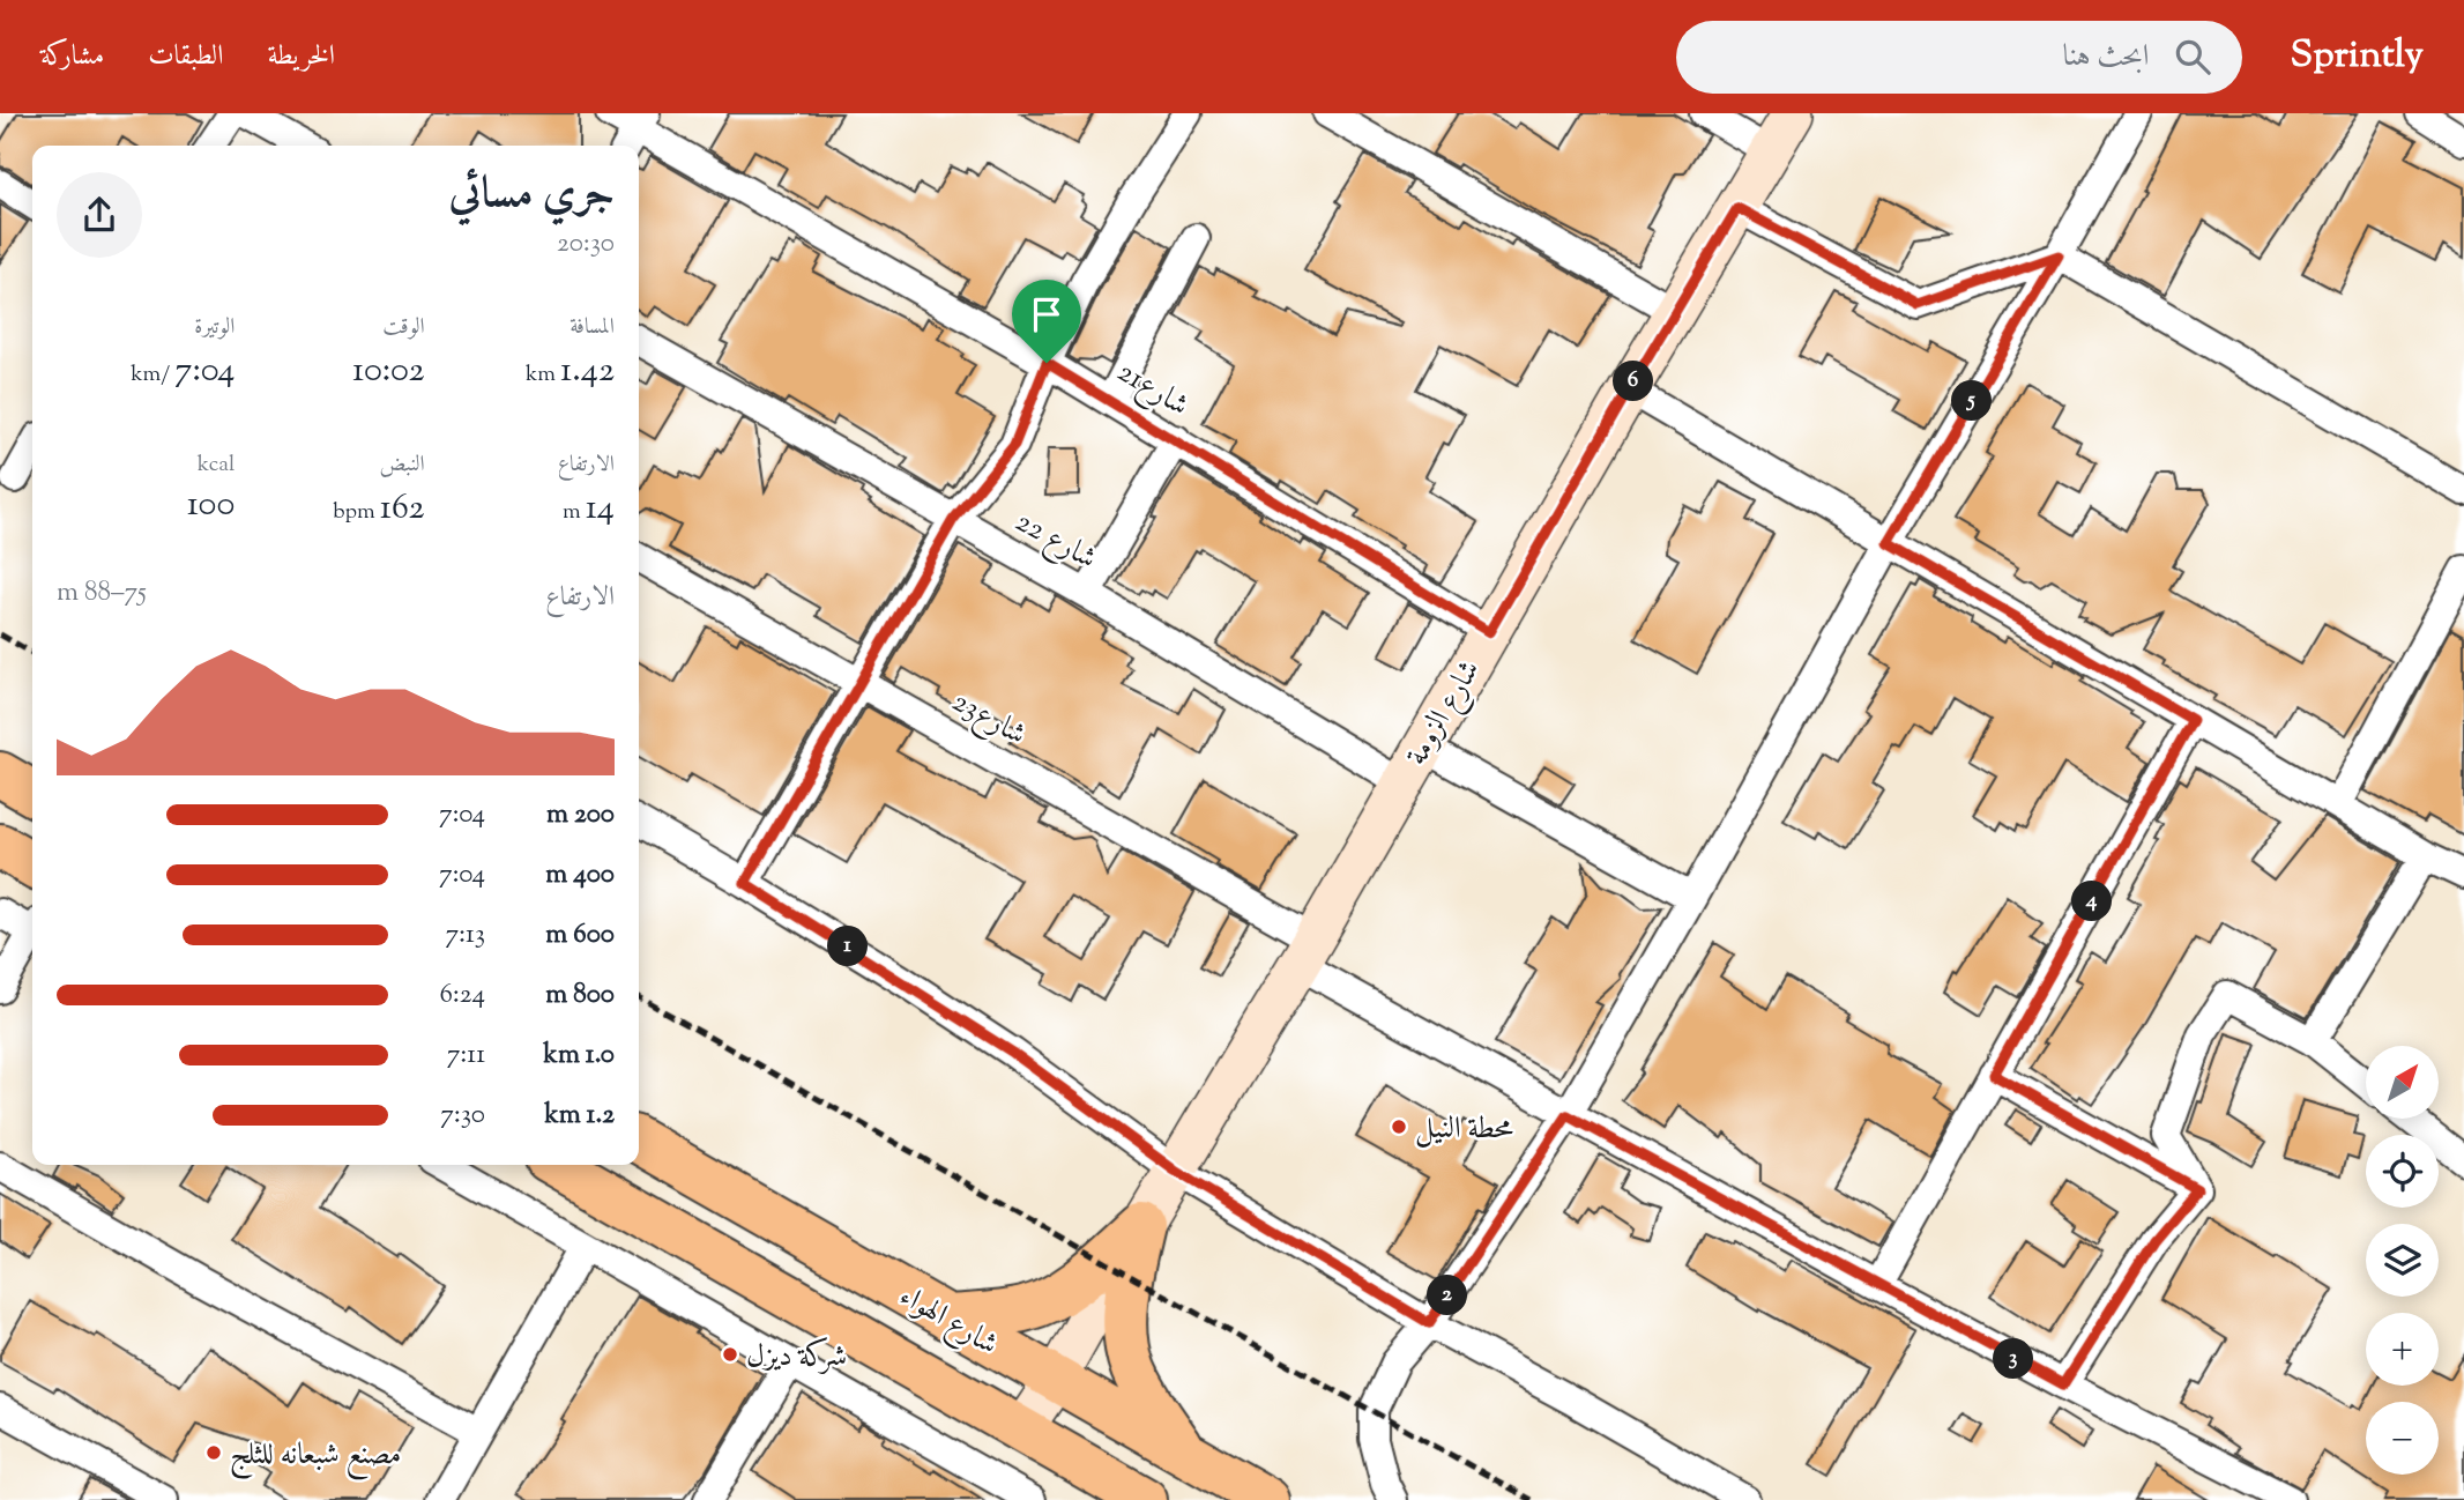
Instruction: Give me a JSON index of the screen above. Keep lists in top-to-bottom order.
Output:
{
  "streets": {
    "highway": ["شارع الهواء"],
    "street": [
      "شارع21",
      "شارع 22",
      "شارع الزومة",
      "شارع23"
    ]
  },
  "crossings": [
    ["شارع21", "شارع الزومة"],
    ["شارع 22", "شارع الزومة"],
    ["شارع الزومة", "شارع23"],
    ["شارع الزومة", "شارع الهواء"]
  ],
  "places": ["محطة النيل", "شركة ديزل", "مصنع شبعانه للثلج"],
  "north": "top right",
  "page": {
    "header": "Sprintly",
    "search": "ابحث هنا",
    "nav": ["الخريطة", "الطبقات", "مشاركة"],
    "heading": ["جري مسائي", "20:30"],
    "stats": [
      ["المسافة", "1.42 km"],
      ["الوقت", "10:02"],
      ["الوتيرة", "7:04 /km"],
      ["الارتفاع", "14 m"],
      ["النبض", "162 bpm"],
      ["kcal", "100"]
    ],
    "pins": [
      "6",
      "5",
      "4",
      "1",
      "2",
      "3"
    ],
    "chart": ["الارتفاع", "75–88 m"],
    "list": [
      {
        "name": "200 m",
        "note": "7:04"
      },
      {
        "name": "400 m",
        "note": "7:04"
      },
      {
        "name": "600 m",
        "note": "7:13"
      },
      {
        "name": "800 m",
        "note": "6:24"
      },
      {
        "name": "1.0 km",
        "note": "7:11"
      },
      {
        "name": "1.2 km",
        "note": "7:30"
      }
    ],
    "map_buttons": ["+", "−"]
  }
}
